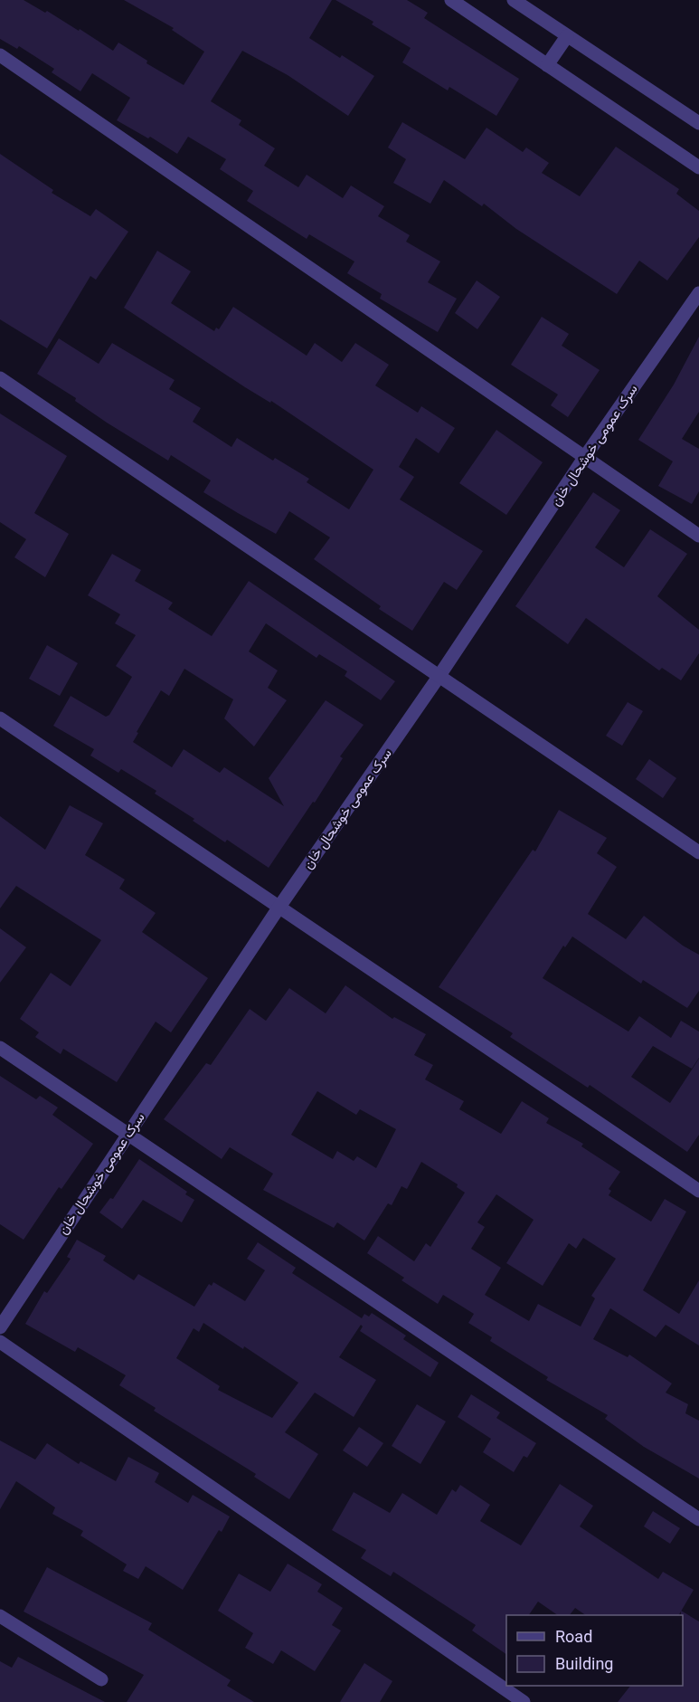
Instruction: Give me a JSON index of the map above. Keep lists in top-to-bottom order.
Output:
{
  "streets": {
    "street": ["سرک عمومی خوشحال خان"]
  },
  "legend": ["Road", "Building"]
}
